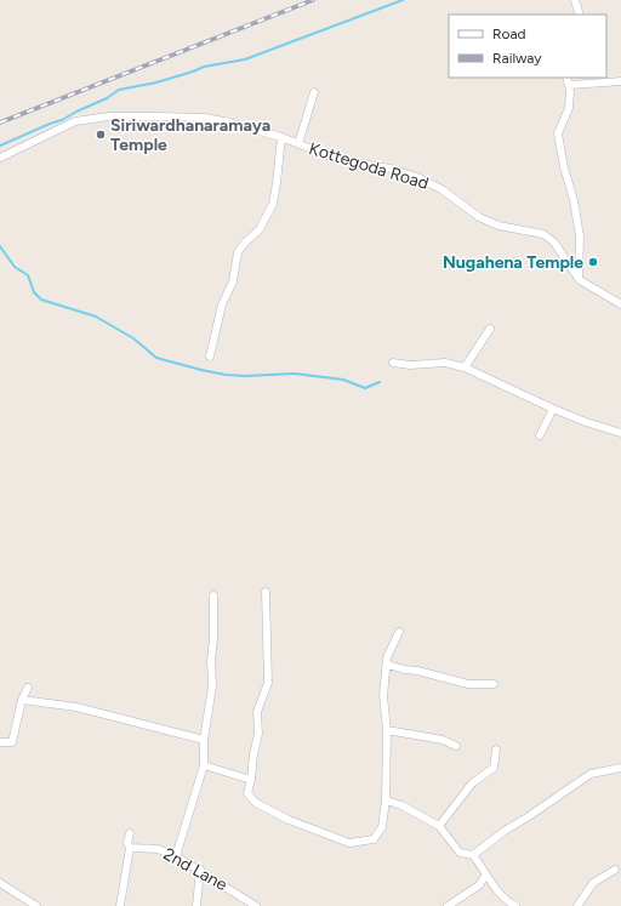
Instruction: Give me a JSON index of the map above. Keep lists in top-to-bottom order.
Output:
{
  "streets": {
    "street": ["Kottegoda Road", "2nd Lane"]
  },
  "places": ["Siriwardhanaramaya Temple", "Nugahena Temple"],
  "legend": ["Road", "Railway"]
}
